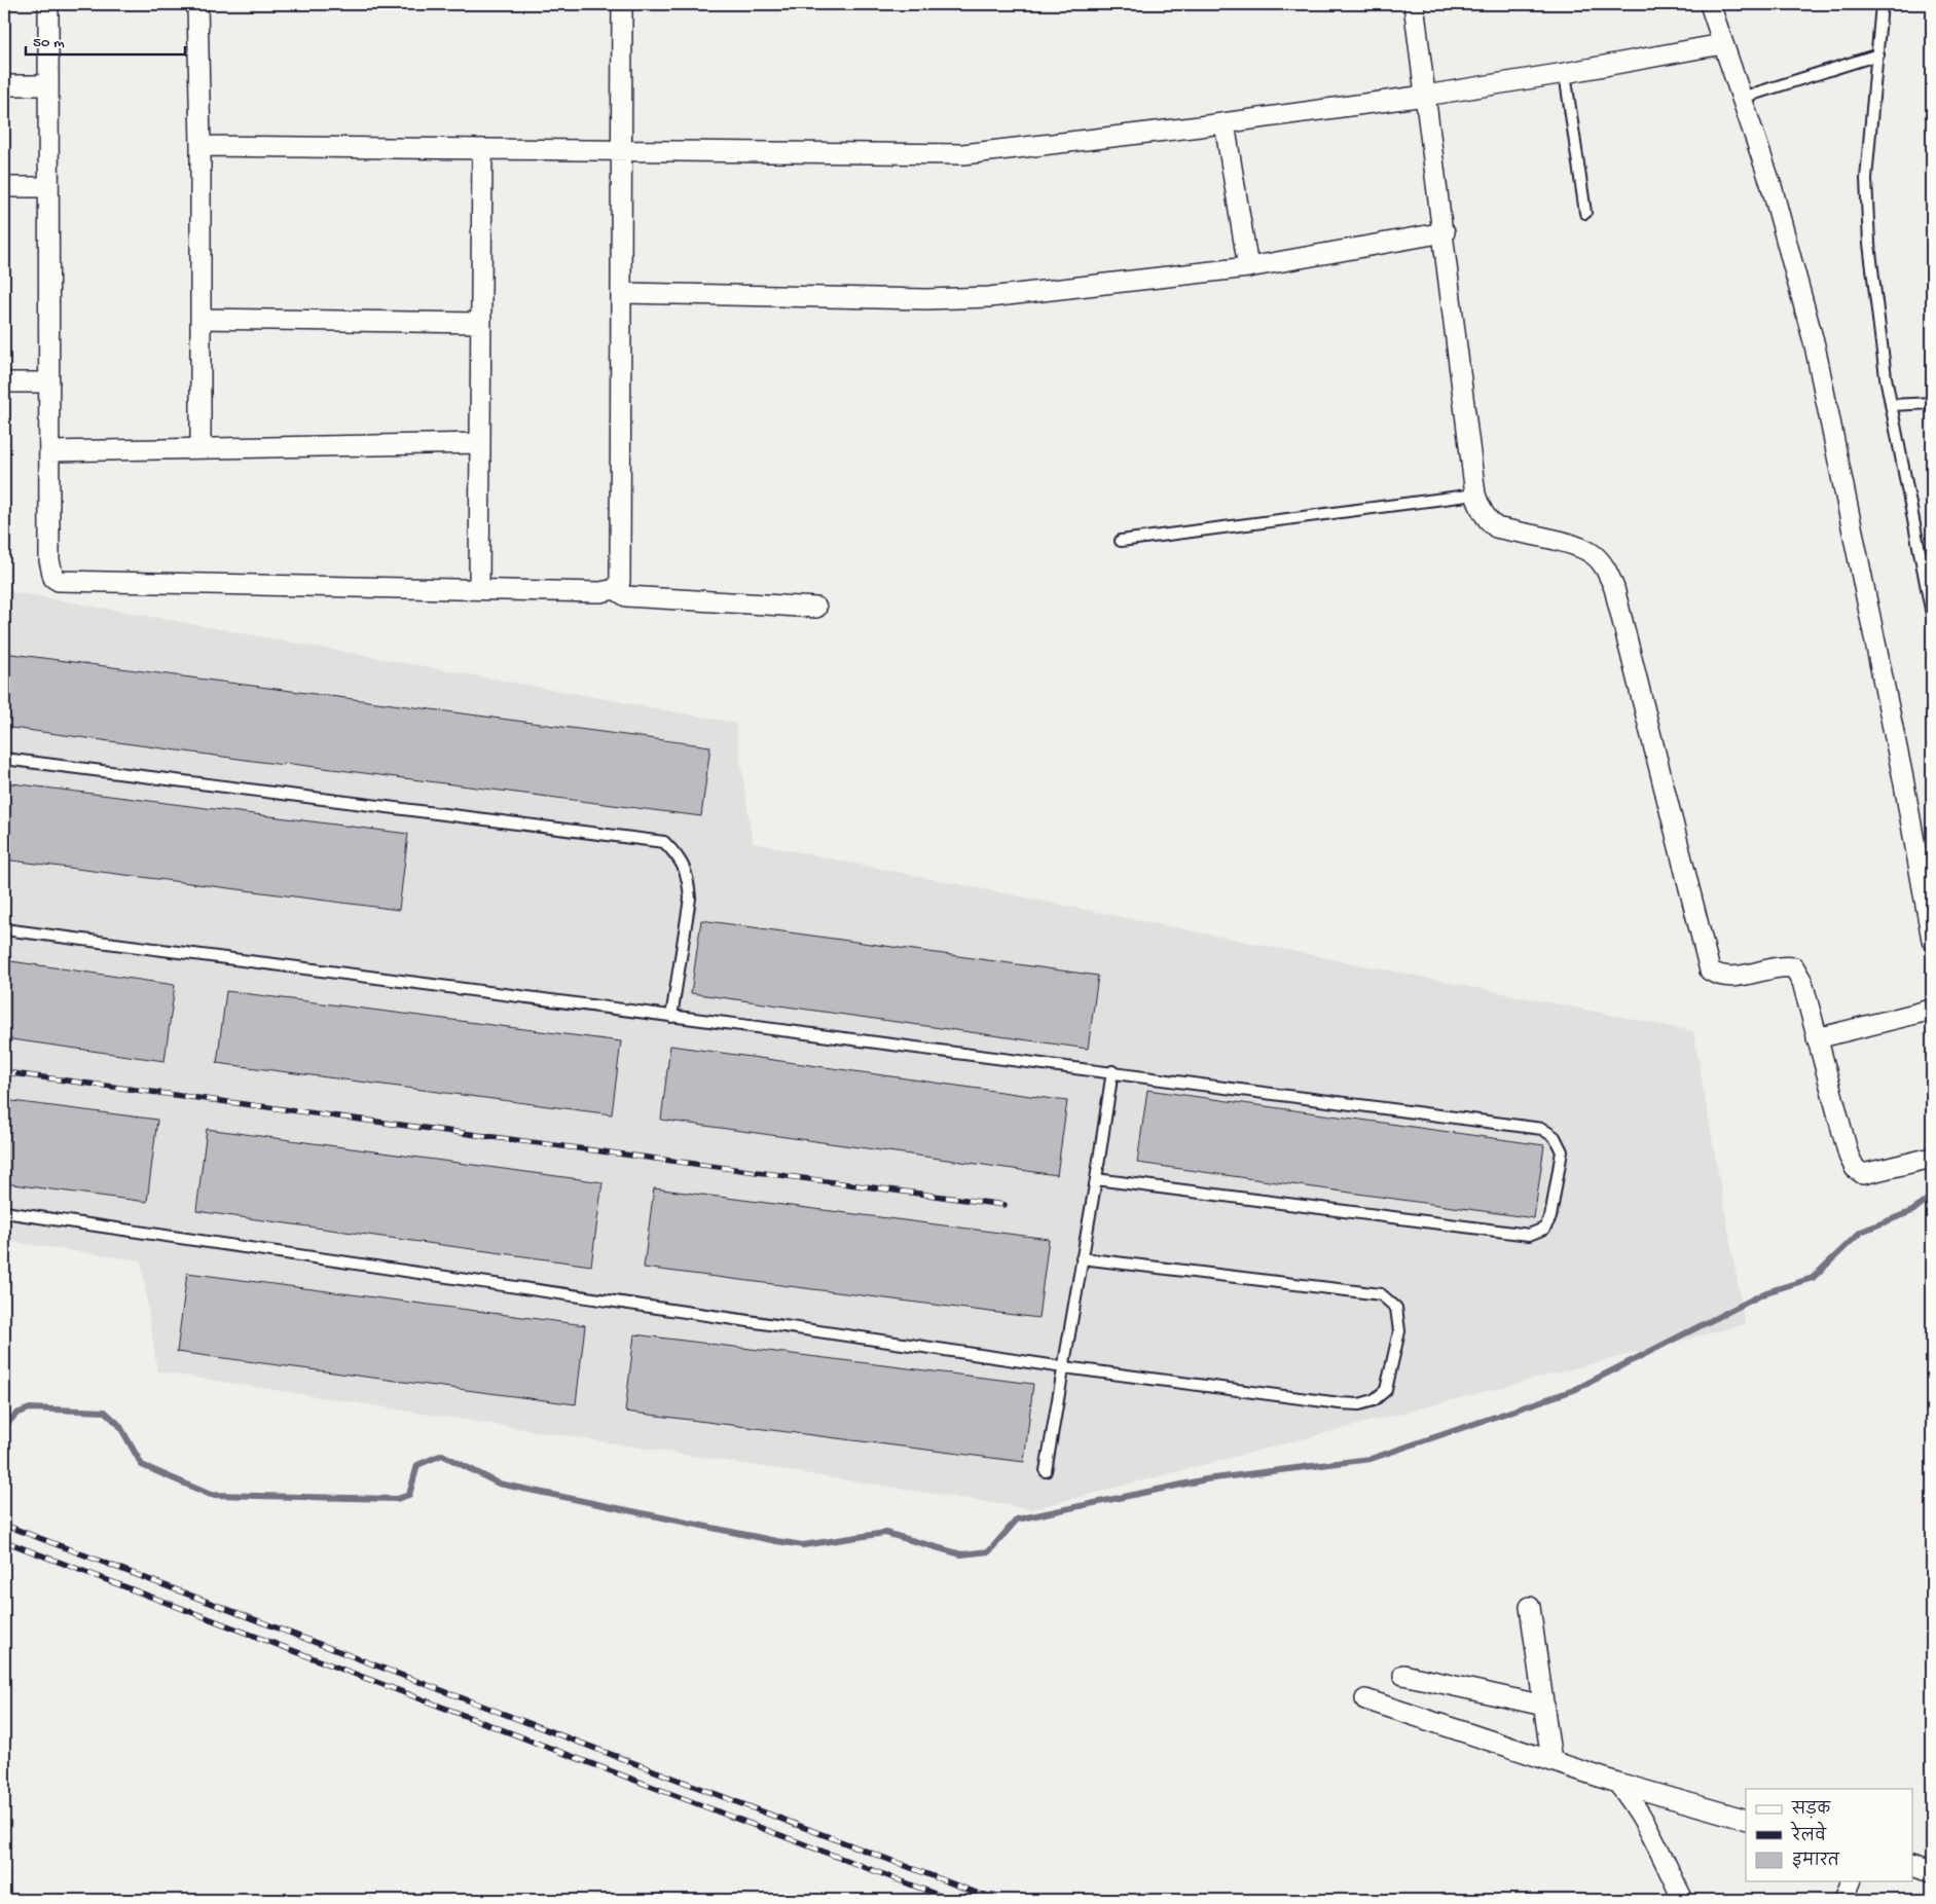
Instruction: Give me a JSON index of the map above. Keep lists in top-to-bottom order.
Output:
{
  "legend": ["सड़क", "रेलवे", "इमारत"],
  "scale_bar": "50 m"
}
